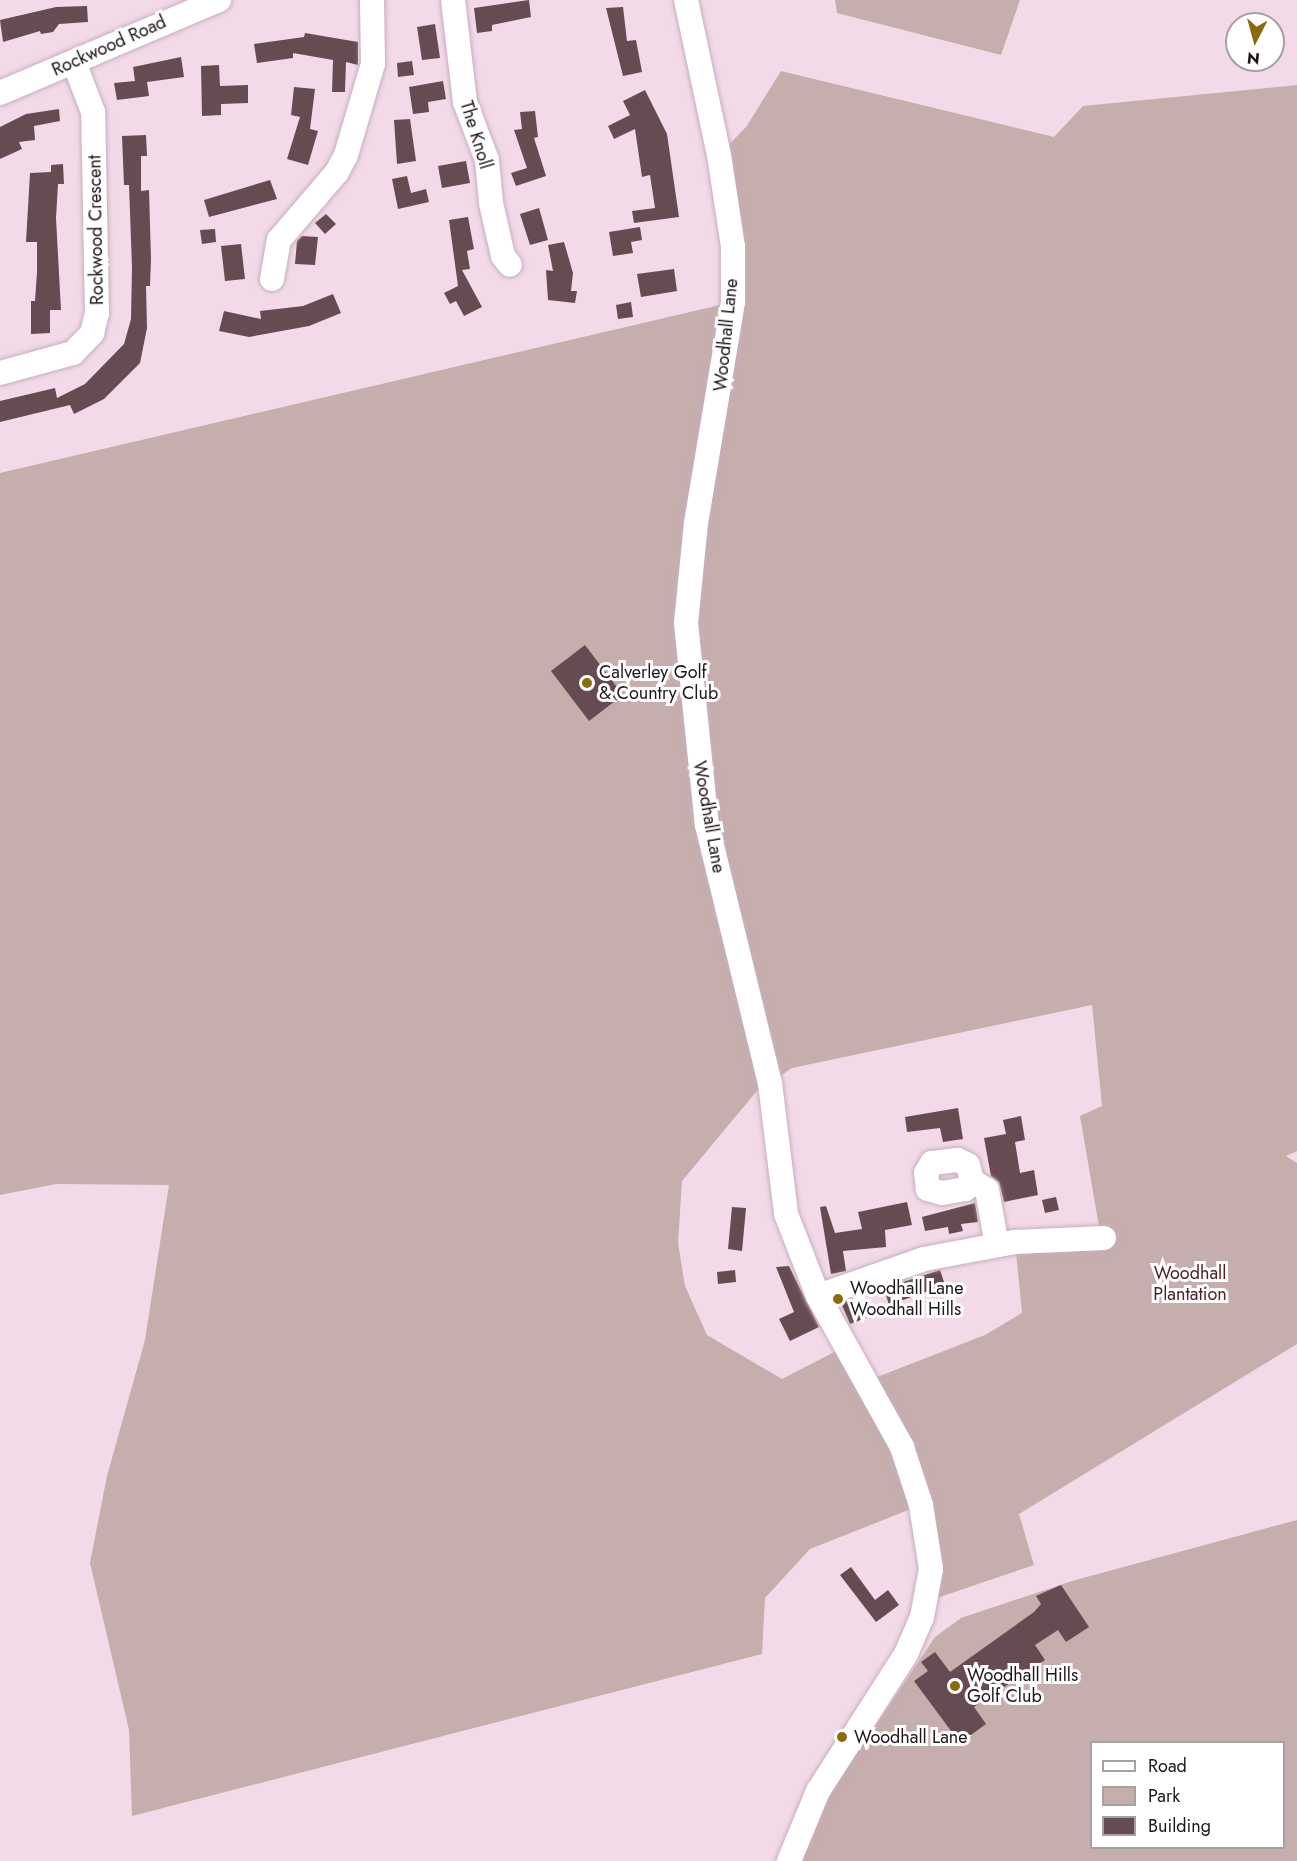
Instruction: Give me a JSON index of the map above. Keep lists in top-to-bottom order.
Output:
{
  "streets": {
    "street": [
      "Rockwood Road",
      "The Knoll",
      "Rockwood Crescent",
      "Woodhall Lane"
    ]
  },
  "crossings": [
    ["Rockwood Road", "Rockwood Crescent"]
  ],
  "parks": ["Woodhall Plantation"],
  "places": [
    "Calverley Golf & Country Club",
    "Woodhall Lane Woodhall Hills",
    "Woodhall Hills Golf Club",
    "Woodhall Lane"
  ],
  "legend": ["Road", "Park", "Building"],
  "north": "bottom"
}
